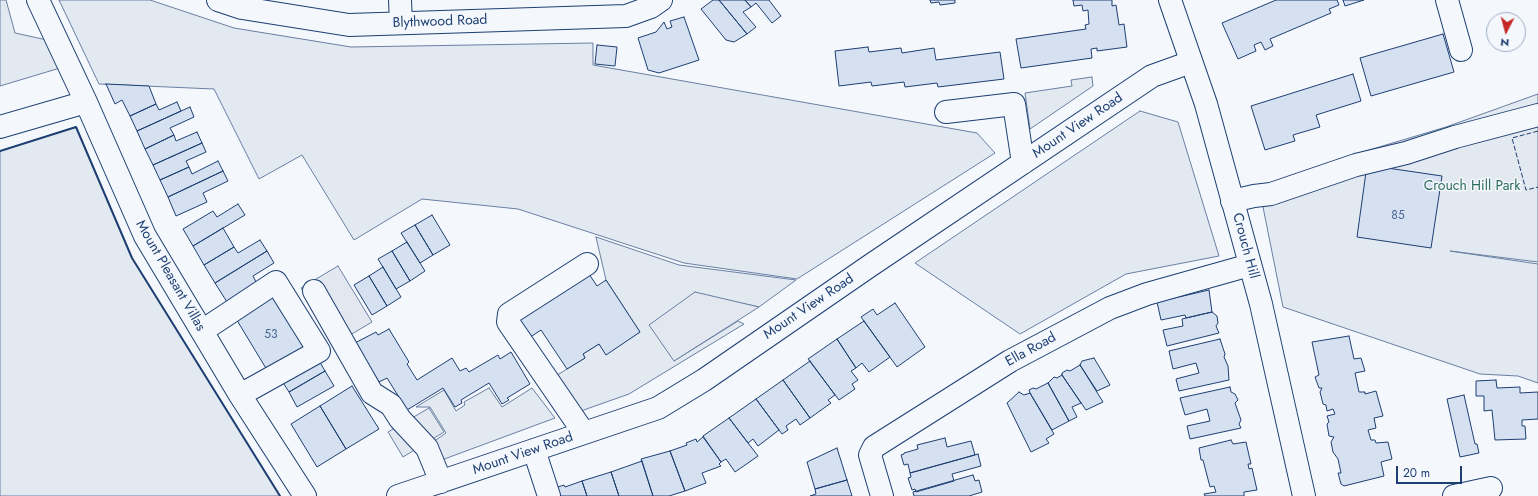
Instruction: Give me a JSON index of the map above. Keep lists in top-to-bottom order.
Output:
{
  "streets": {
    "street": [
      "Blythwood Road",
      "Mount View Road",
      "Crouch Hill",
      "Mount Pleasant Villas",
      "Ella Road"
    ]
  },
  "crossings": [
    ["Mount View Road", "Crouch Hill"],
    ["Crouch Hill", "Ella Road"]
  ],
  "parks": ["Crouch Hill Park"],
  "house_numbers": ["85", "53"],
  "scale_bar": "20 m",
  "north": "bottom"
}
